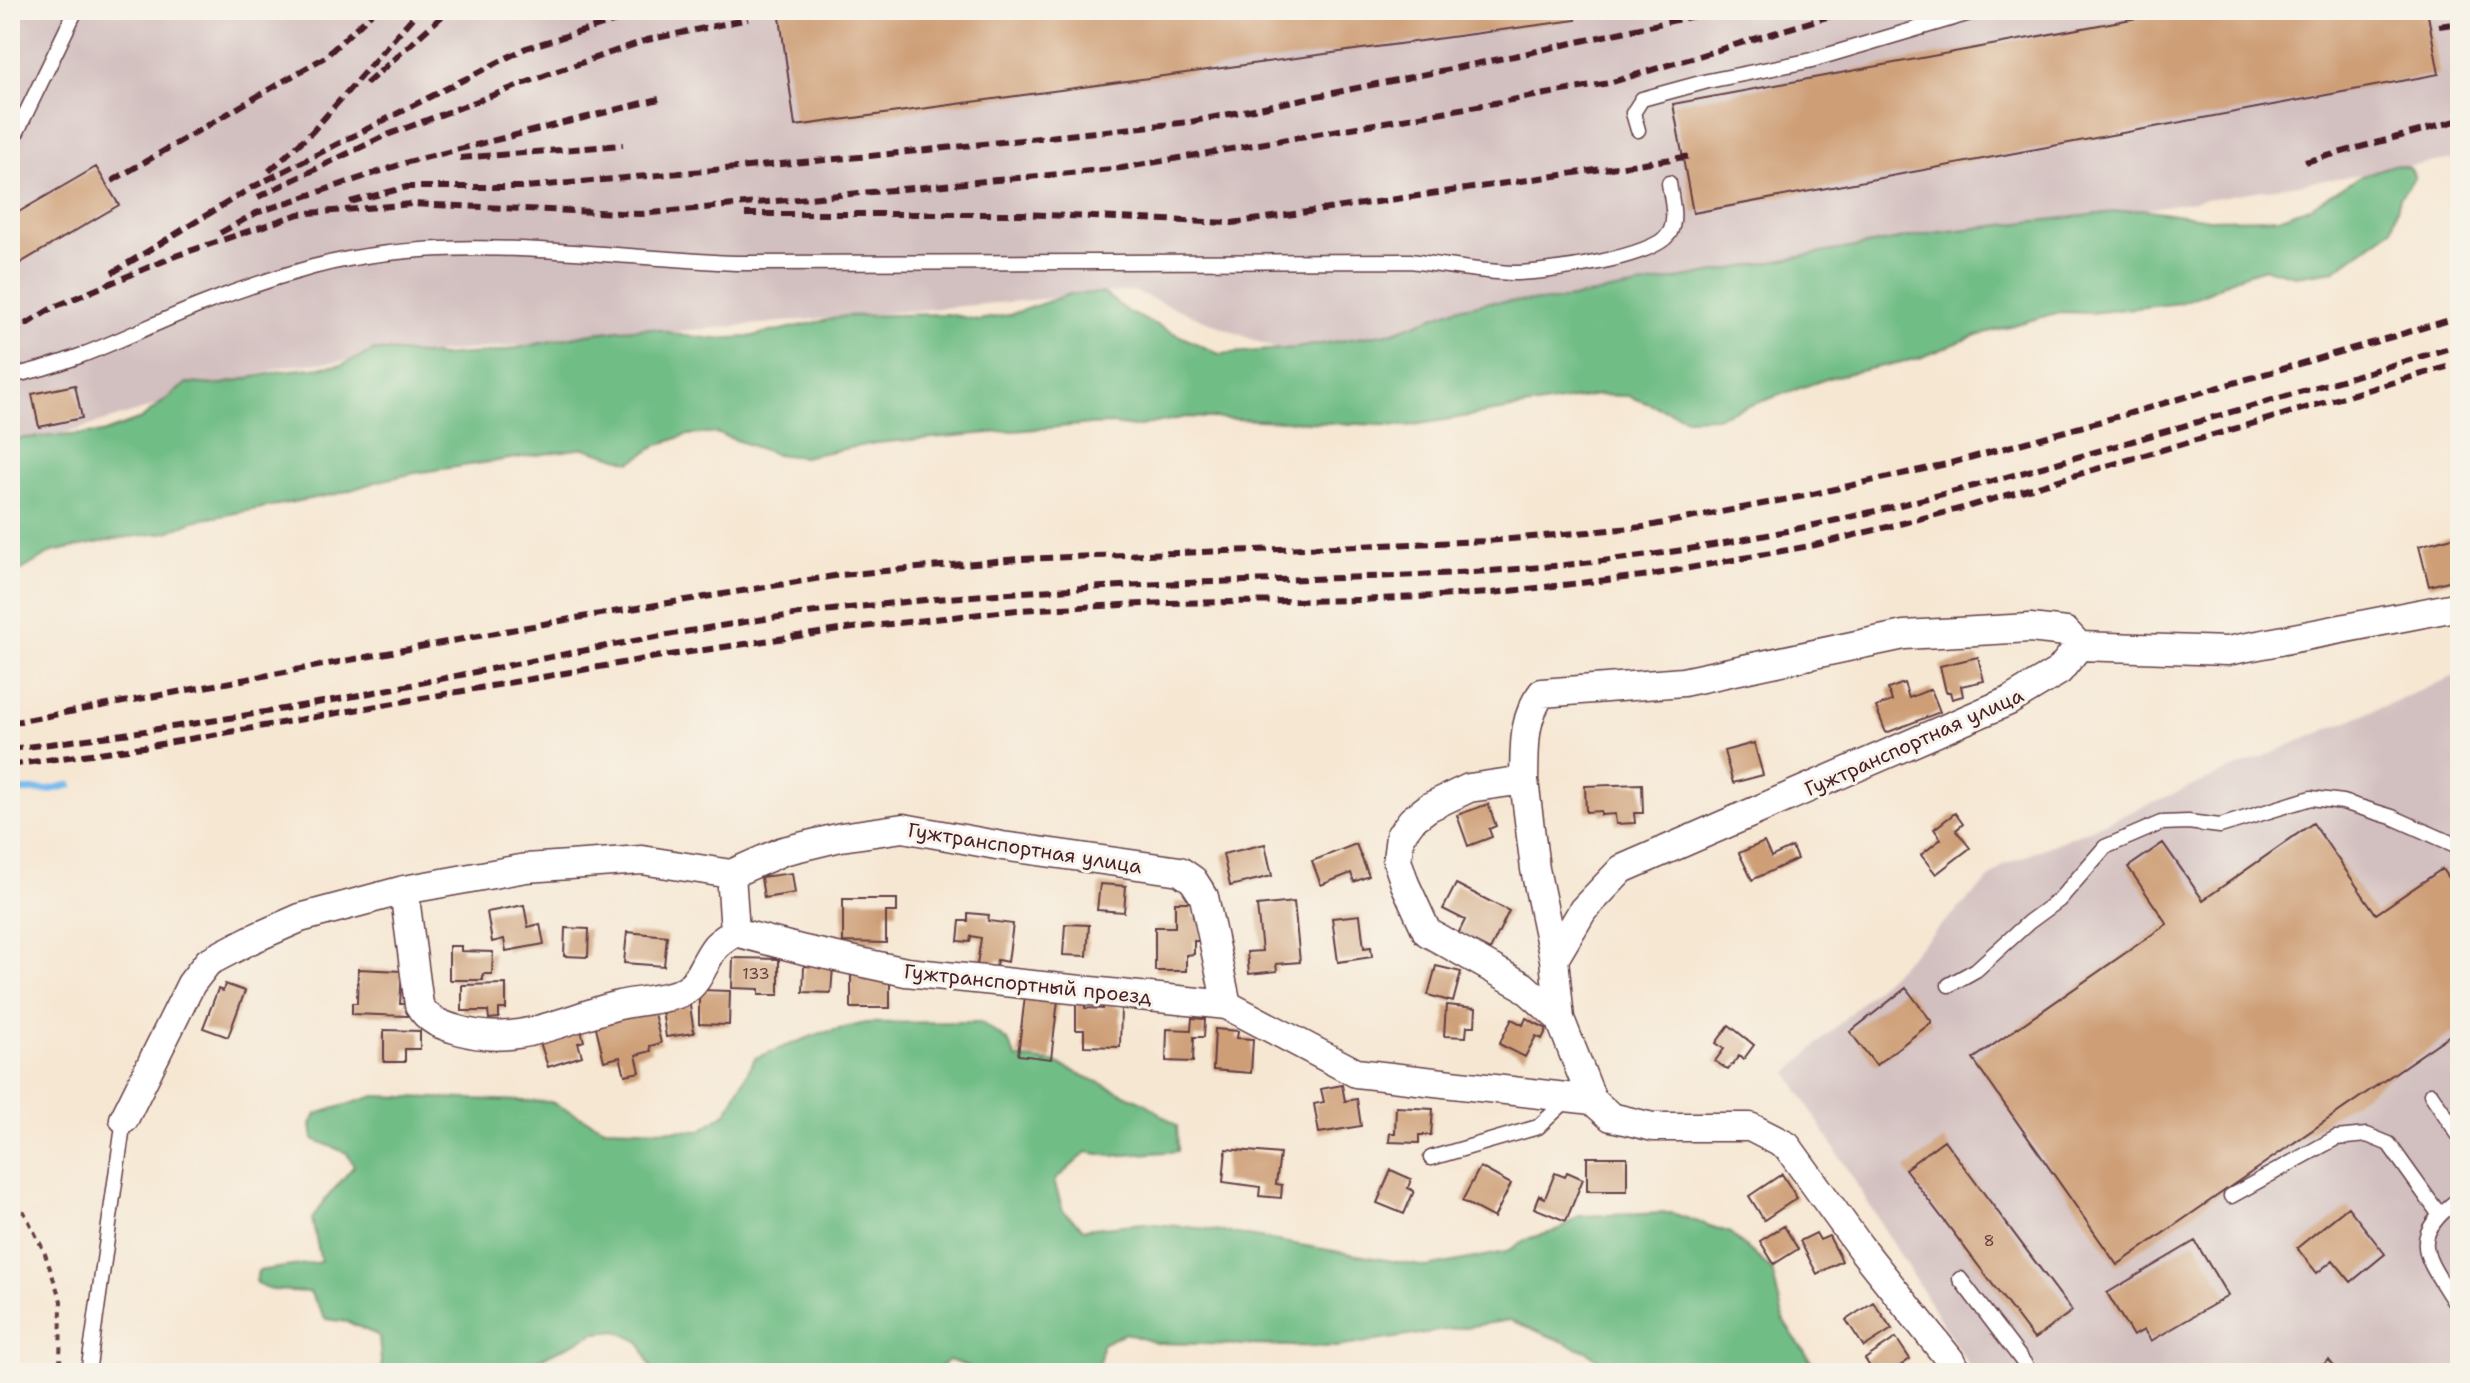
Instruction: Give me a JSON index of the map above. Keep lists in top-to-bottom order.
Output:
{
  "streets": {
    "street": ["Гужтранспортная улица", "Гужтранспортный проезд"]
  },
  "crossings": [
    ["Гужтранспортная улица", "Гужтранспортный проезд"]
  ],
  "house_numbers": ["133", "8"]
}
